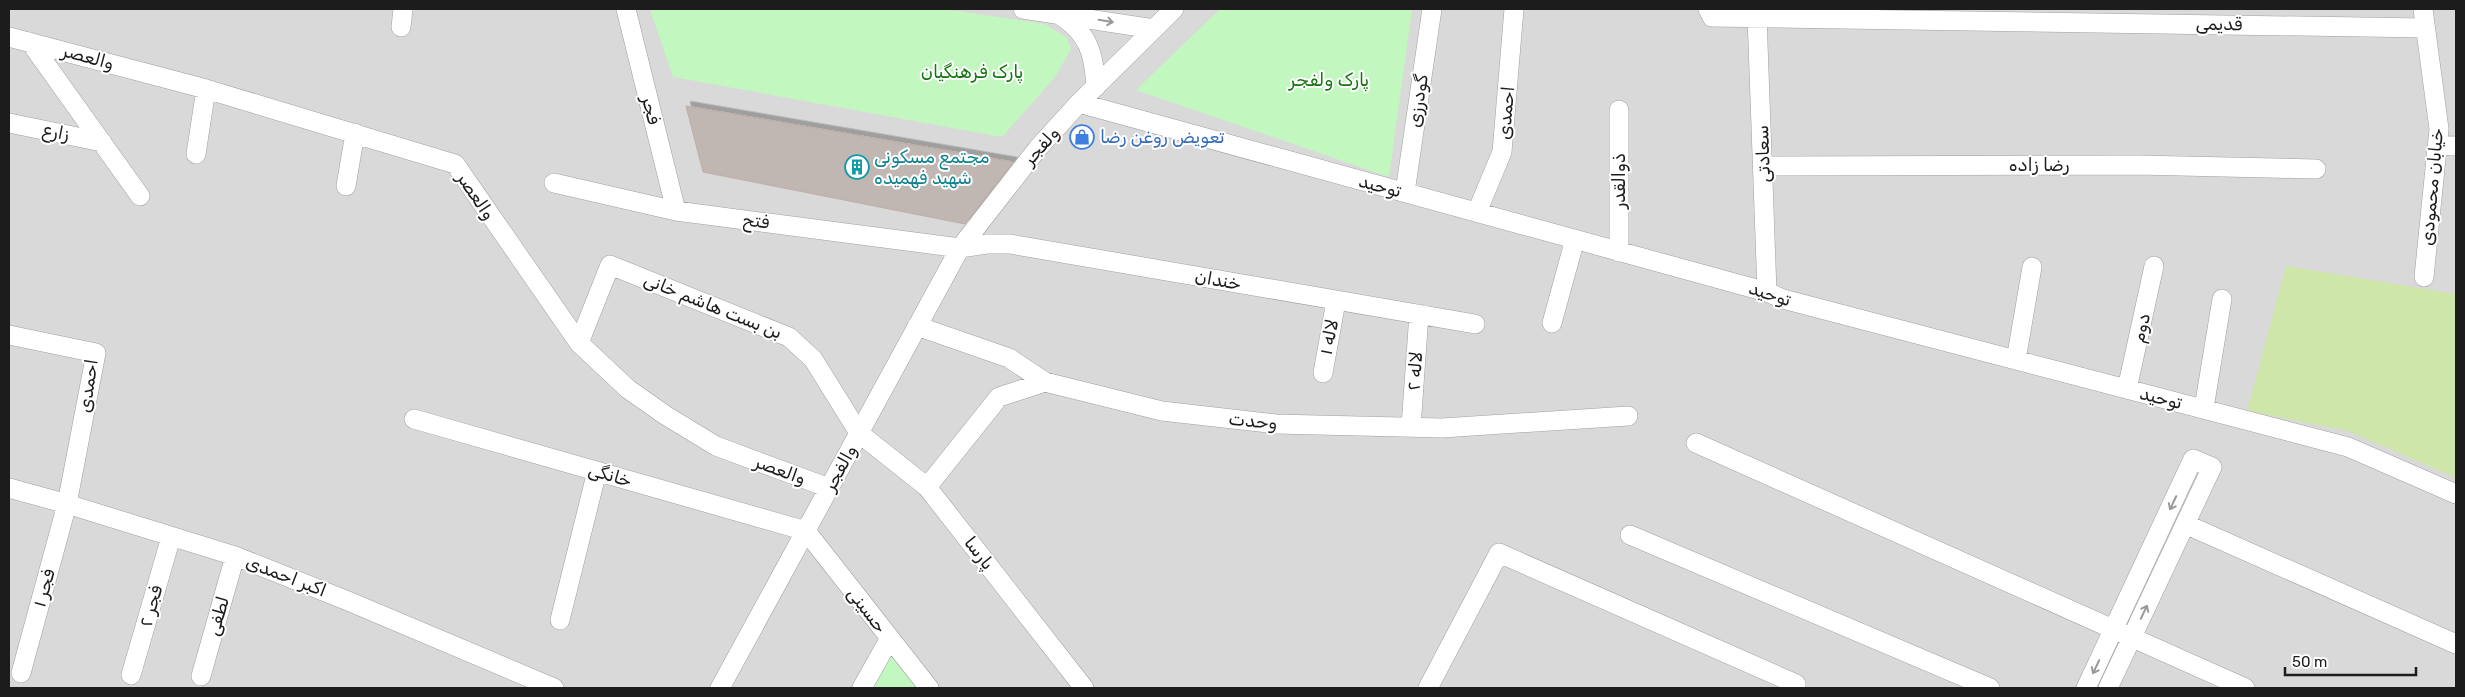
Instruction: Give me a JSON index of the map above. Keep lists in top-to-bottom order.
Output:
{
  "streets": {
    "street": [
      "قدیمی",
      "والعصر",
      "گودرزی",
      "فجر",
      "احمدی",
      "زارع",
      "ولفجر",
      "سعادتی",
      "رضا زاده",
      "ذوالقدر",
      "توحید",
      "خیابان محمودی",
      "فتح",
      "خندان",
      "بن بست هاشم خانی",
      "دوم",
      "لاله ۱",
      "لاله ۲",
      "وحدت",
      "والفجر",
      "خانگی",
      "پارسا",
      "اکبر احمدی",
      "فجر ۱",
      "فجر ۲",
      "حسینی",
      "لطفی"
    ]
  },
  "crossings": [
    ["قدیمی", "سعادتی"],
    ["قدیمی", "خیابان محمودی"],
    ["والعصر", "بن بست هاشم خانی"],
    ["والعصر", "والفجر"],
    ["گودرزی", "توحید"],
    ["فجر", "فتح"],
    ["احمدی", "توحید"],
    ["احمدی", "اکبر احمدی"],
    ["احمدی", "فجر ۱"],
    ["ولفجر", "توحید"],
    ["ولفجر", "فتح"],
    ["ولفجر", "خندان"],
    ["ولفجر", "والفجر"],
    ["سعادتی", "رضا زاده"],
    ["سعادتی", "توحید"],
    ["ذوالقدر", "توحید"],
    ["توحید", "دوم"],
    ["فتح", "خندان"],
    ["فتح", "والفجر"],
    ["خندان", "لاله ۱"],
    ["خندان", "لاله ۲"],
    ["خندان", "والفجر"],
    ["بن بست هاشم خانی", "والفجر"],
    ["بن بست هاشم خانی", "پارسا"],
    ["لاله ۲", "وحدت"],
    ["والفجر", "خانگی"],
    ["والفجر", "پارسا"],
    ["والفجر", "حسینی"],
    ["خانگی", "حسینی"],
    ["اکبر احمدی", "فجر ۱"],
    ["اکبر احمدی", "فجر ۲"],
    ["اکبر احمدی", "لطفی"]
  ],
  "parks": ["پارک فرهنگیان", "پارک ولفجر"],
  "places": {
    "shop": ["تعویض روغن رضا"],
    "building": ["مجتمع مسکونی شهید فهمیده"]
  },
  "scale_bar": "50 m"
}
